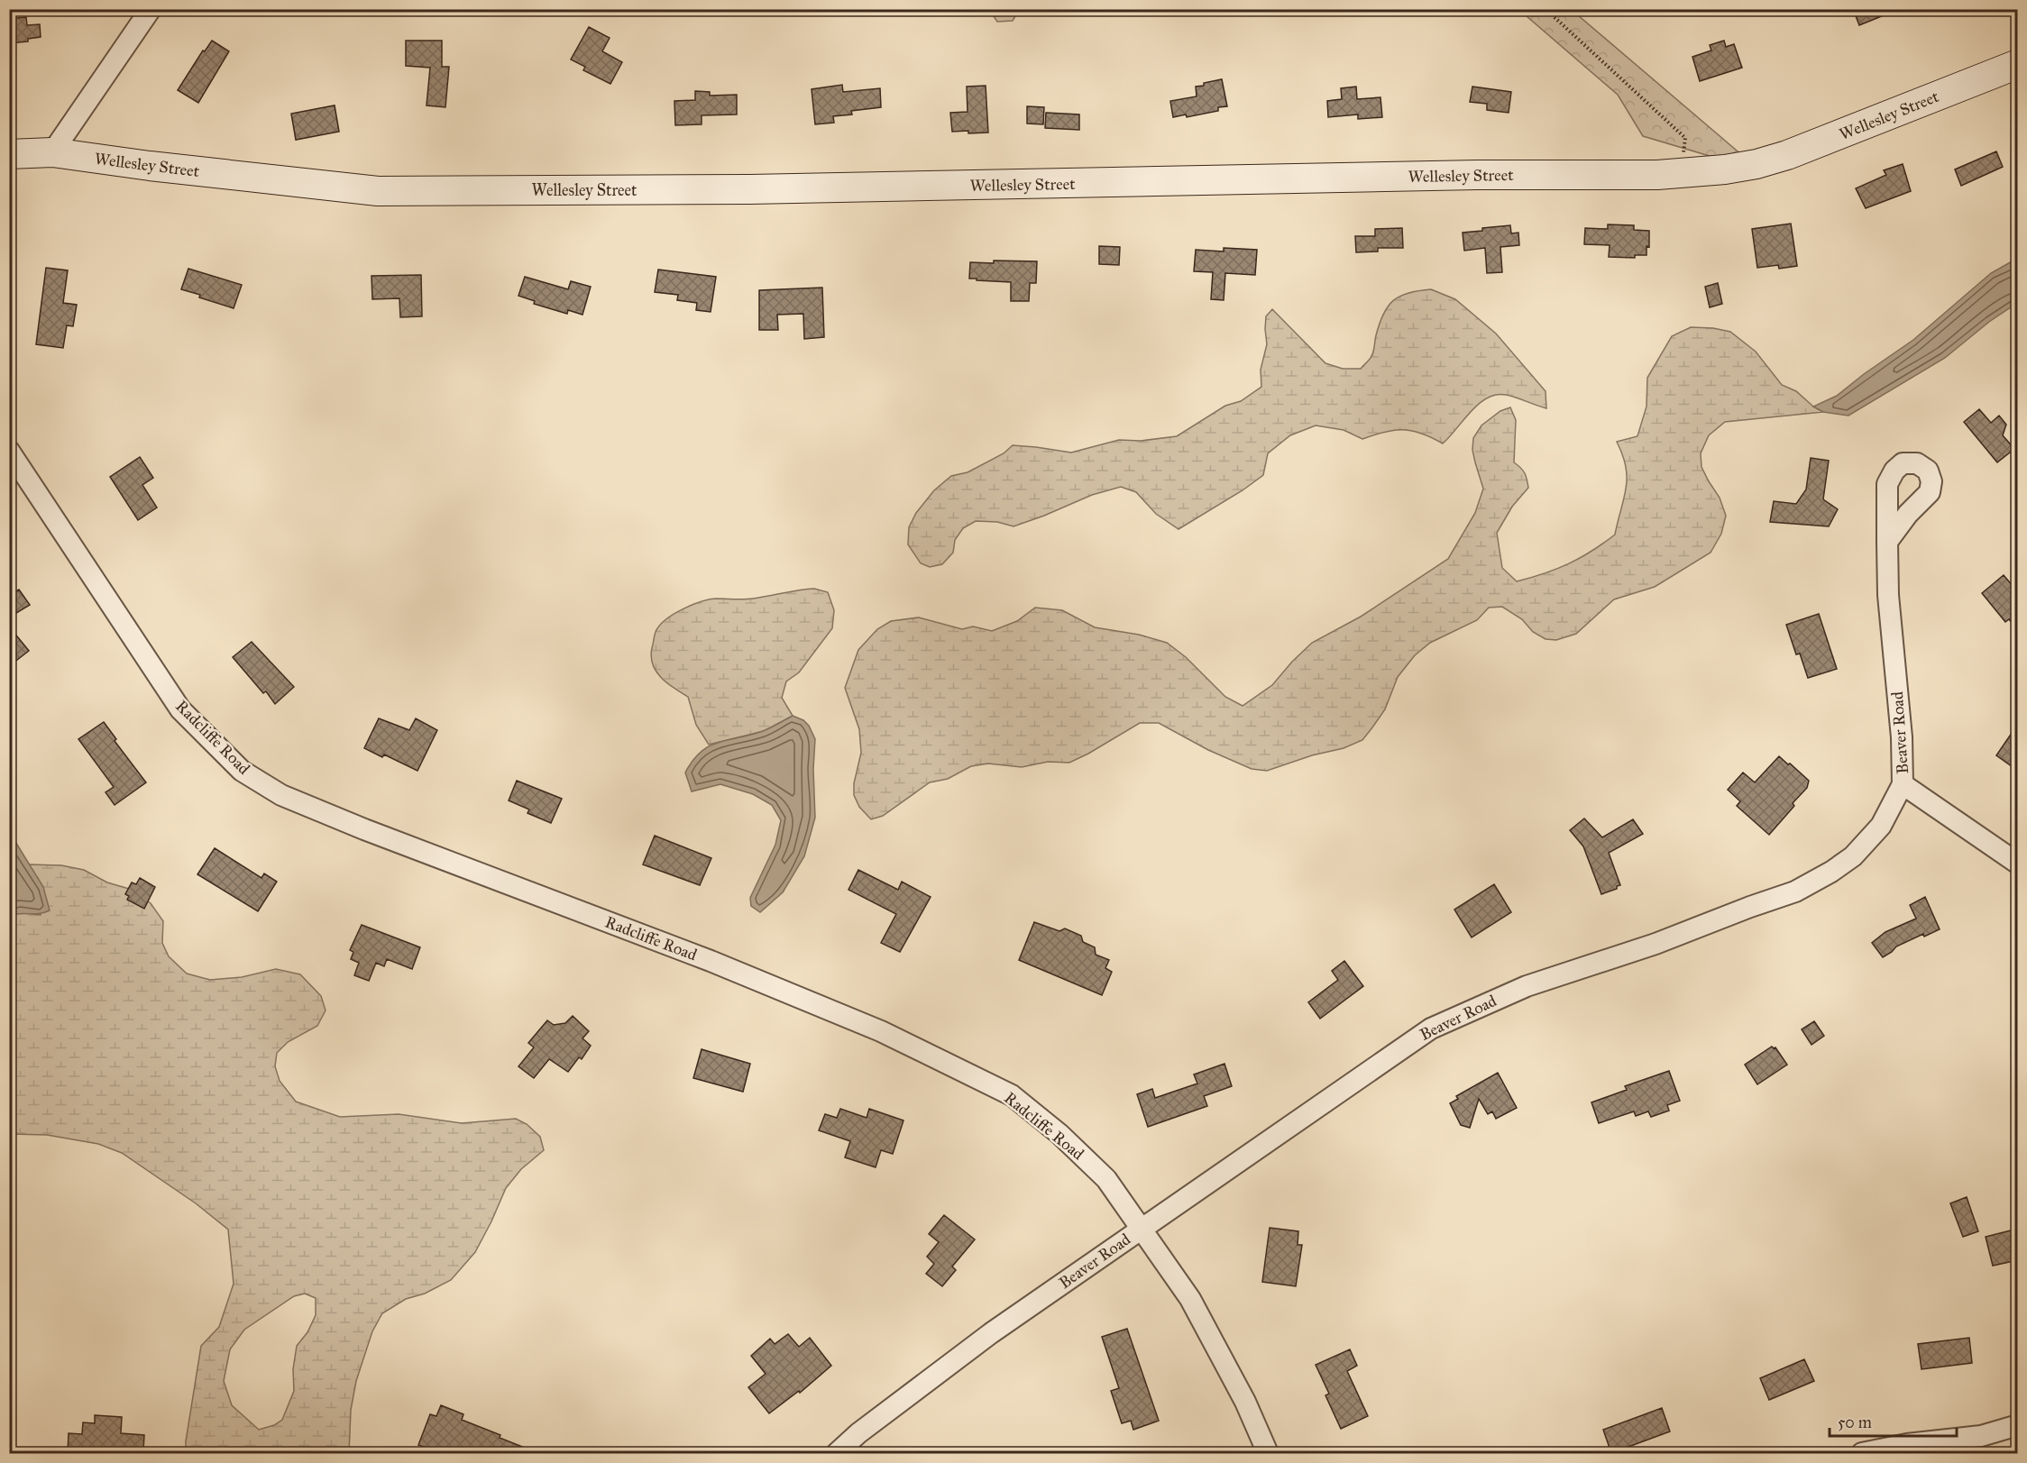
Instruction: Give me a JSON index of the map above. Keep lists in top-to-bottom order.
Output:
{
  "streets": {
    "main road": ["Wellesley Street"],
    "street": ["Beaver Road", "Radcliffe Road"]
  },
  "crossings": [
    ["Beaver Road", "Radcliffe Road"]
  ],
  "scale_bar": "50 m"
}
